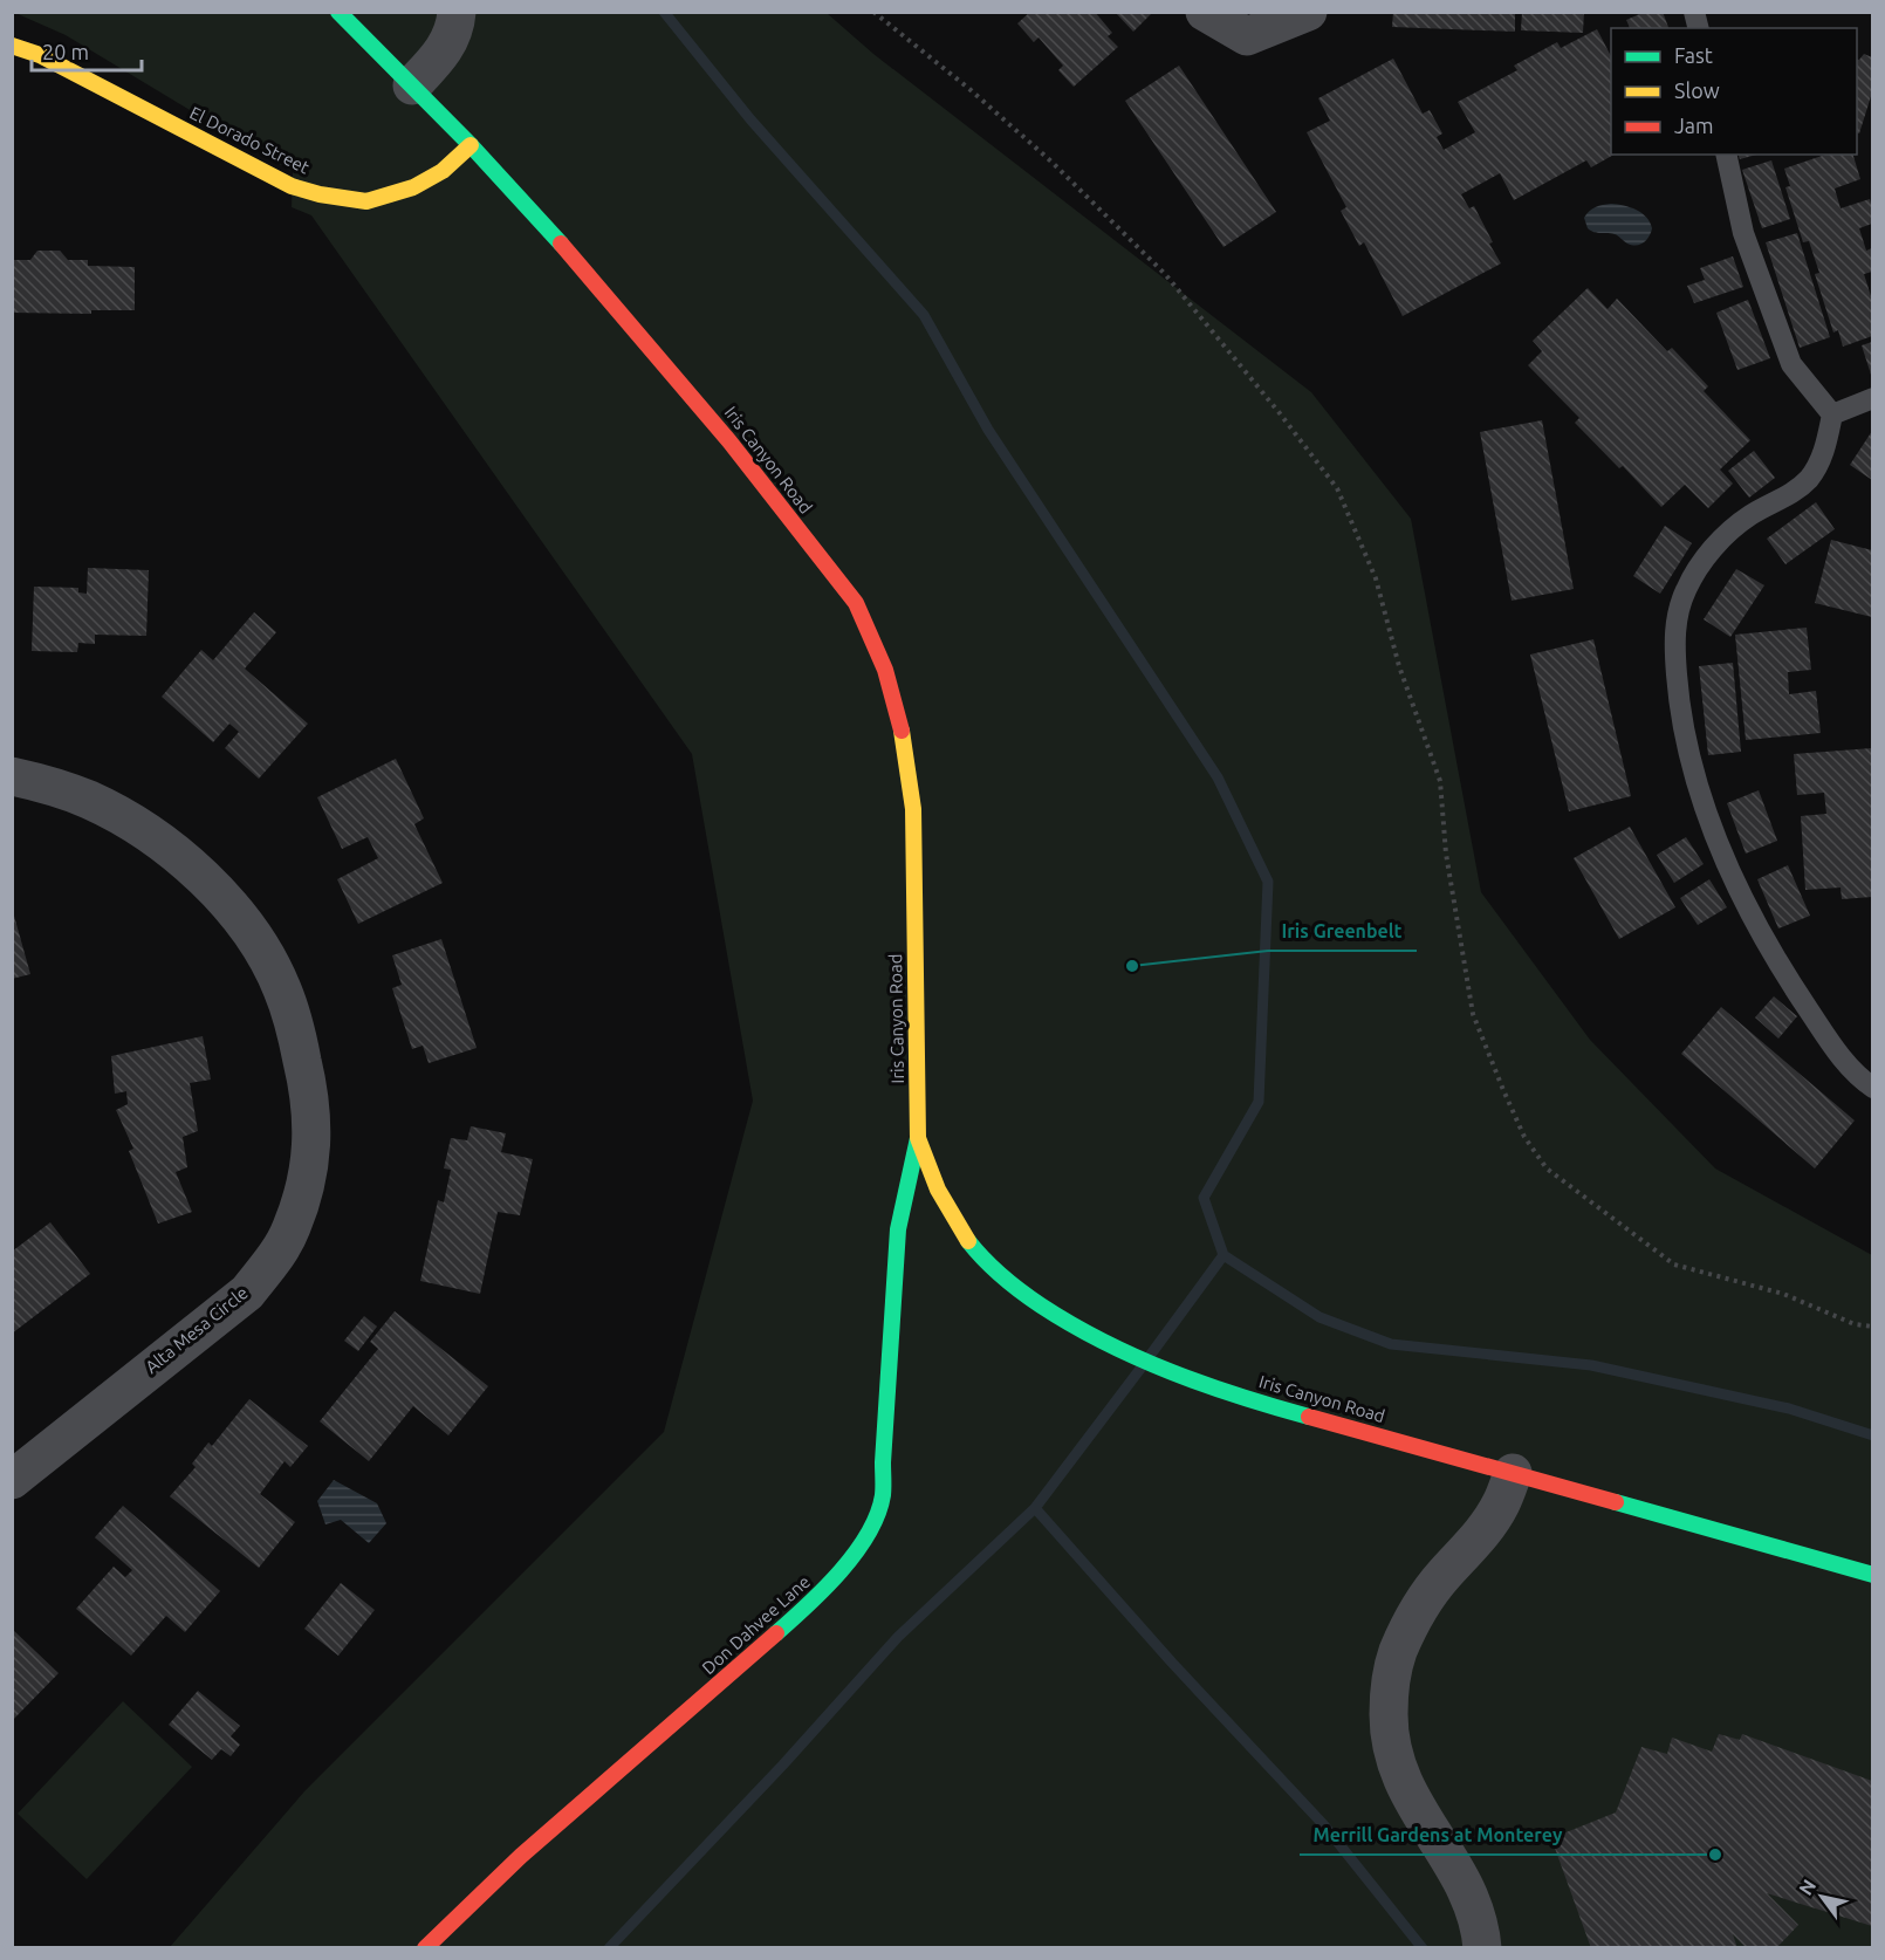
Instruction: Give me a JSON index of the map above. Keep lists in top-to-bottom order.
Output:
{
  "streets": {
    "street": [
      "El Dorado Street",
      "Iris Canyon Road",
      "Alta Mesa Circle",
      "Don Dahvee Lane"
    ]
  },
  "crossings": [
    ["El Dorado Street", "Iris Canyon Road"],
    ["Iris Canyon Road", "Don Dahvee Lane"]
  ],
  "places": ["Iris Greenbelt", "Merrill Gardens at Monterey"],
  "legend": ["Fast", "Slow", "Jam"],
  "scale_bar": "20 m",
  "north": "top left"
}
